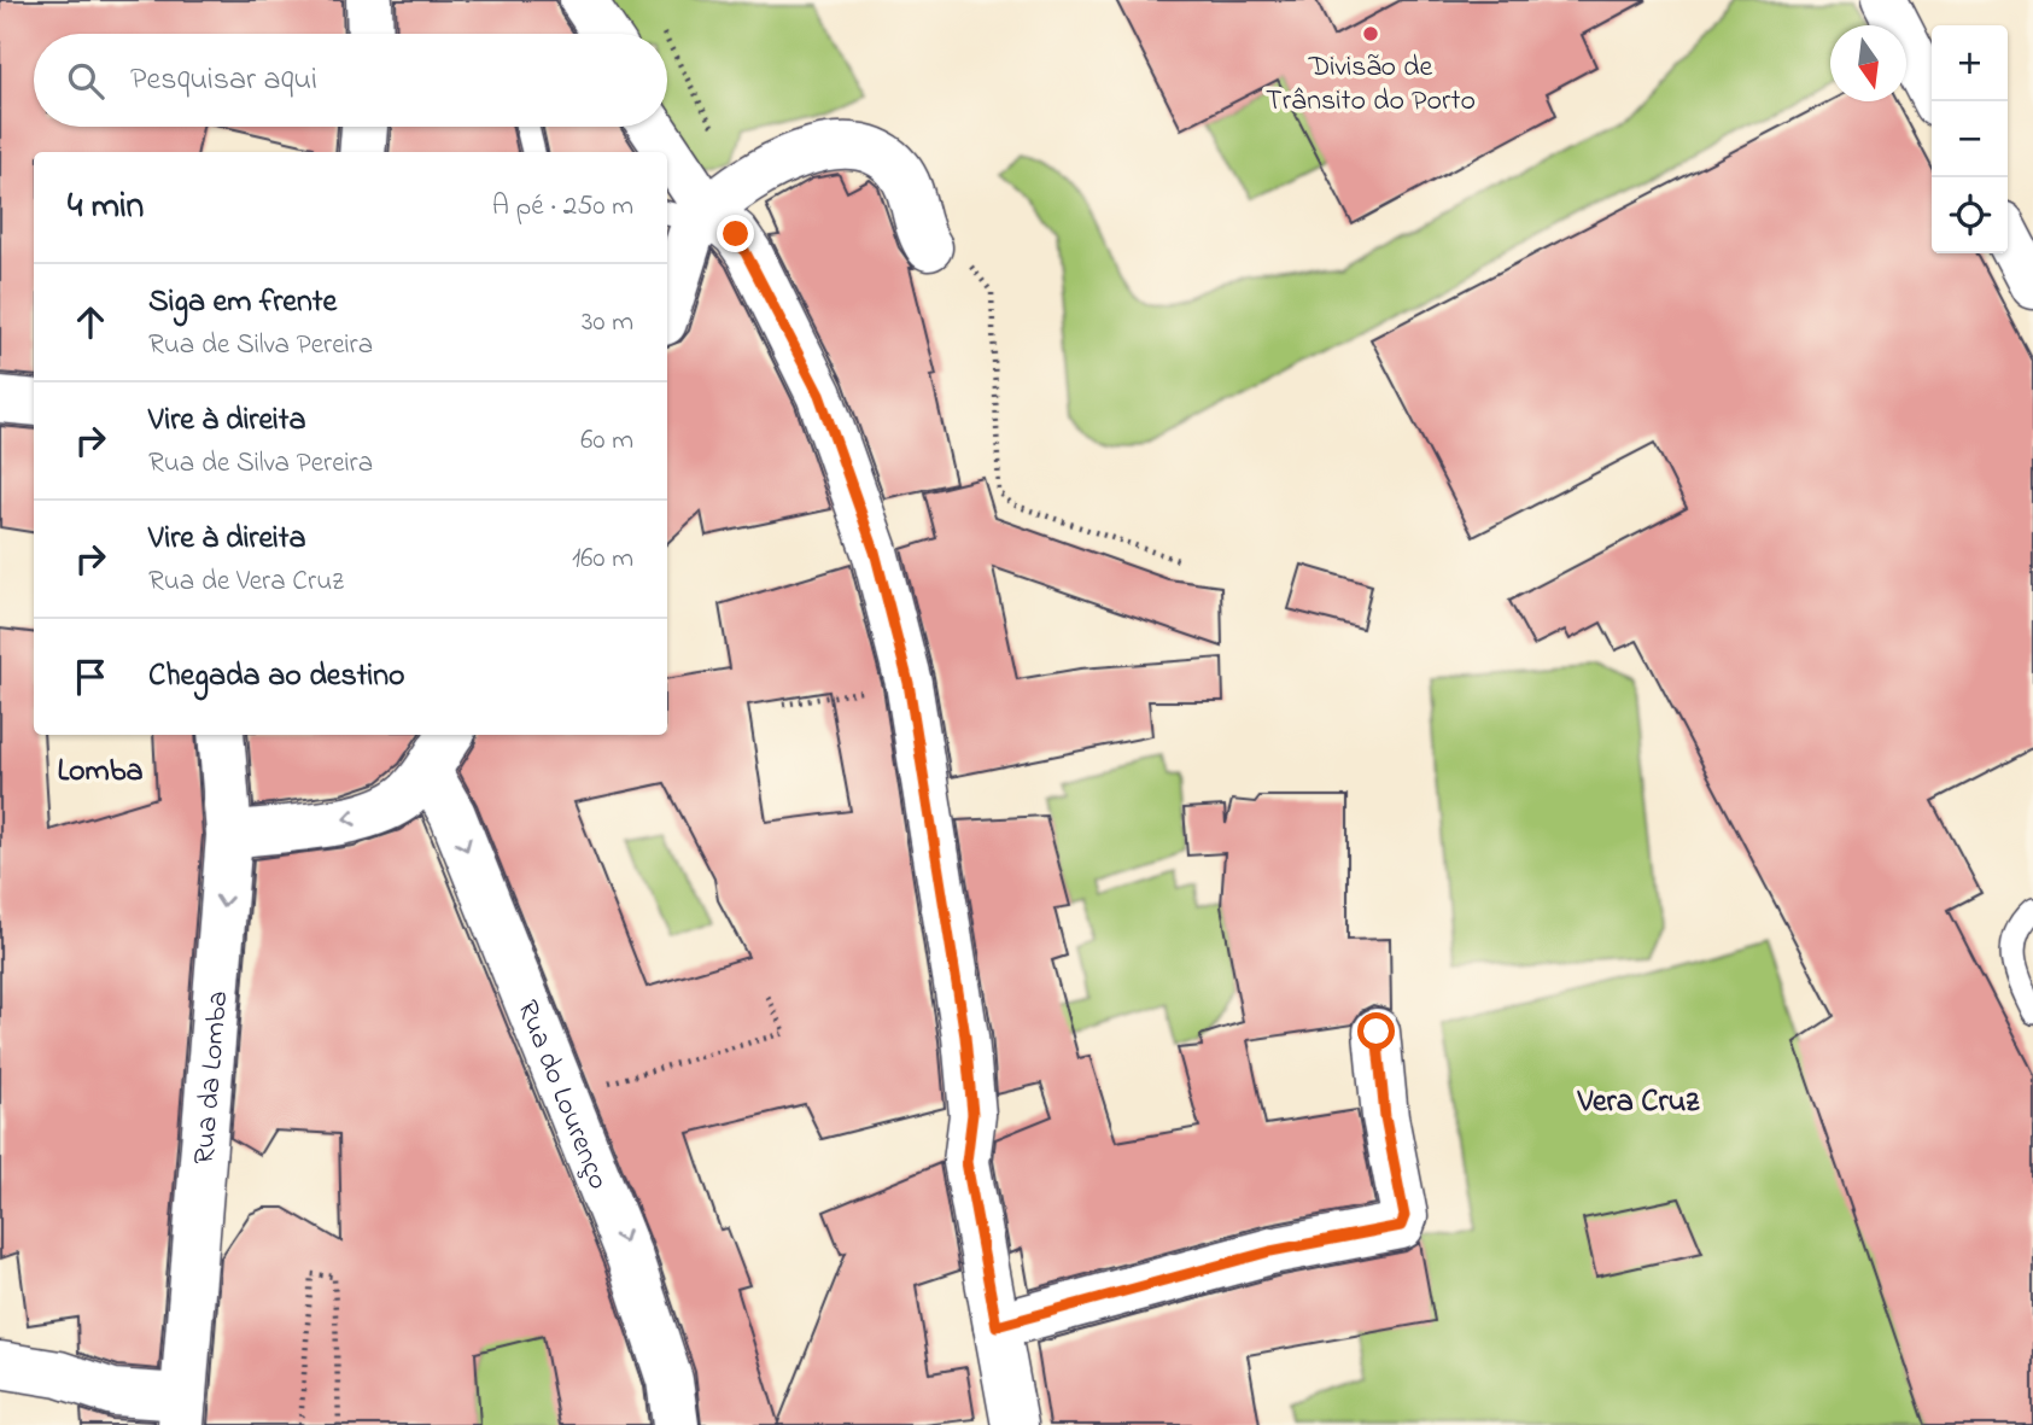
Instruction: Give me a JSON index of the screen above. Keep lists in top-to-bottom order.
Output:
{
  "streets": {
    "street": ["Rua da Lomba", "Rua do Lourenço"]
  },
  "one_way": ["Rua da Lomba"],
  "districts": ["Lomba", "Vera Cruz"],
  "places": ["Divisão de Trânsito do Porto"],
  "north": "bottom",
  "page": {
    "map_buttons": ["+", "−"],
    "search": "Pesquisar aqui",
    "heading": ["4 min", "A pé · 250 m"],
    "list": [
      ["Siga em frente", "Rua de Silva Pereira", "30 m"],
      ["Vire à direita", "Rua de Silva Pereira", "60 m"],
      ["Vire à direita", "Rua de Vera Cruz", "160 m"],
      "Chegada ao destino"
    ]
  }
}
